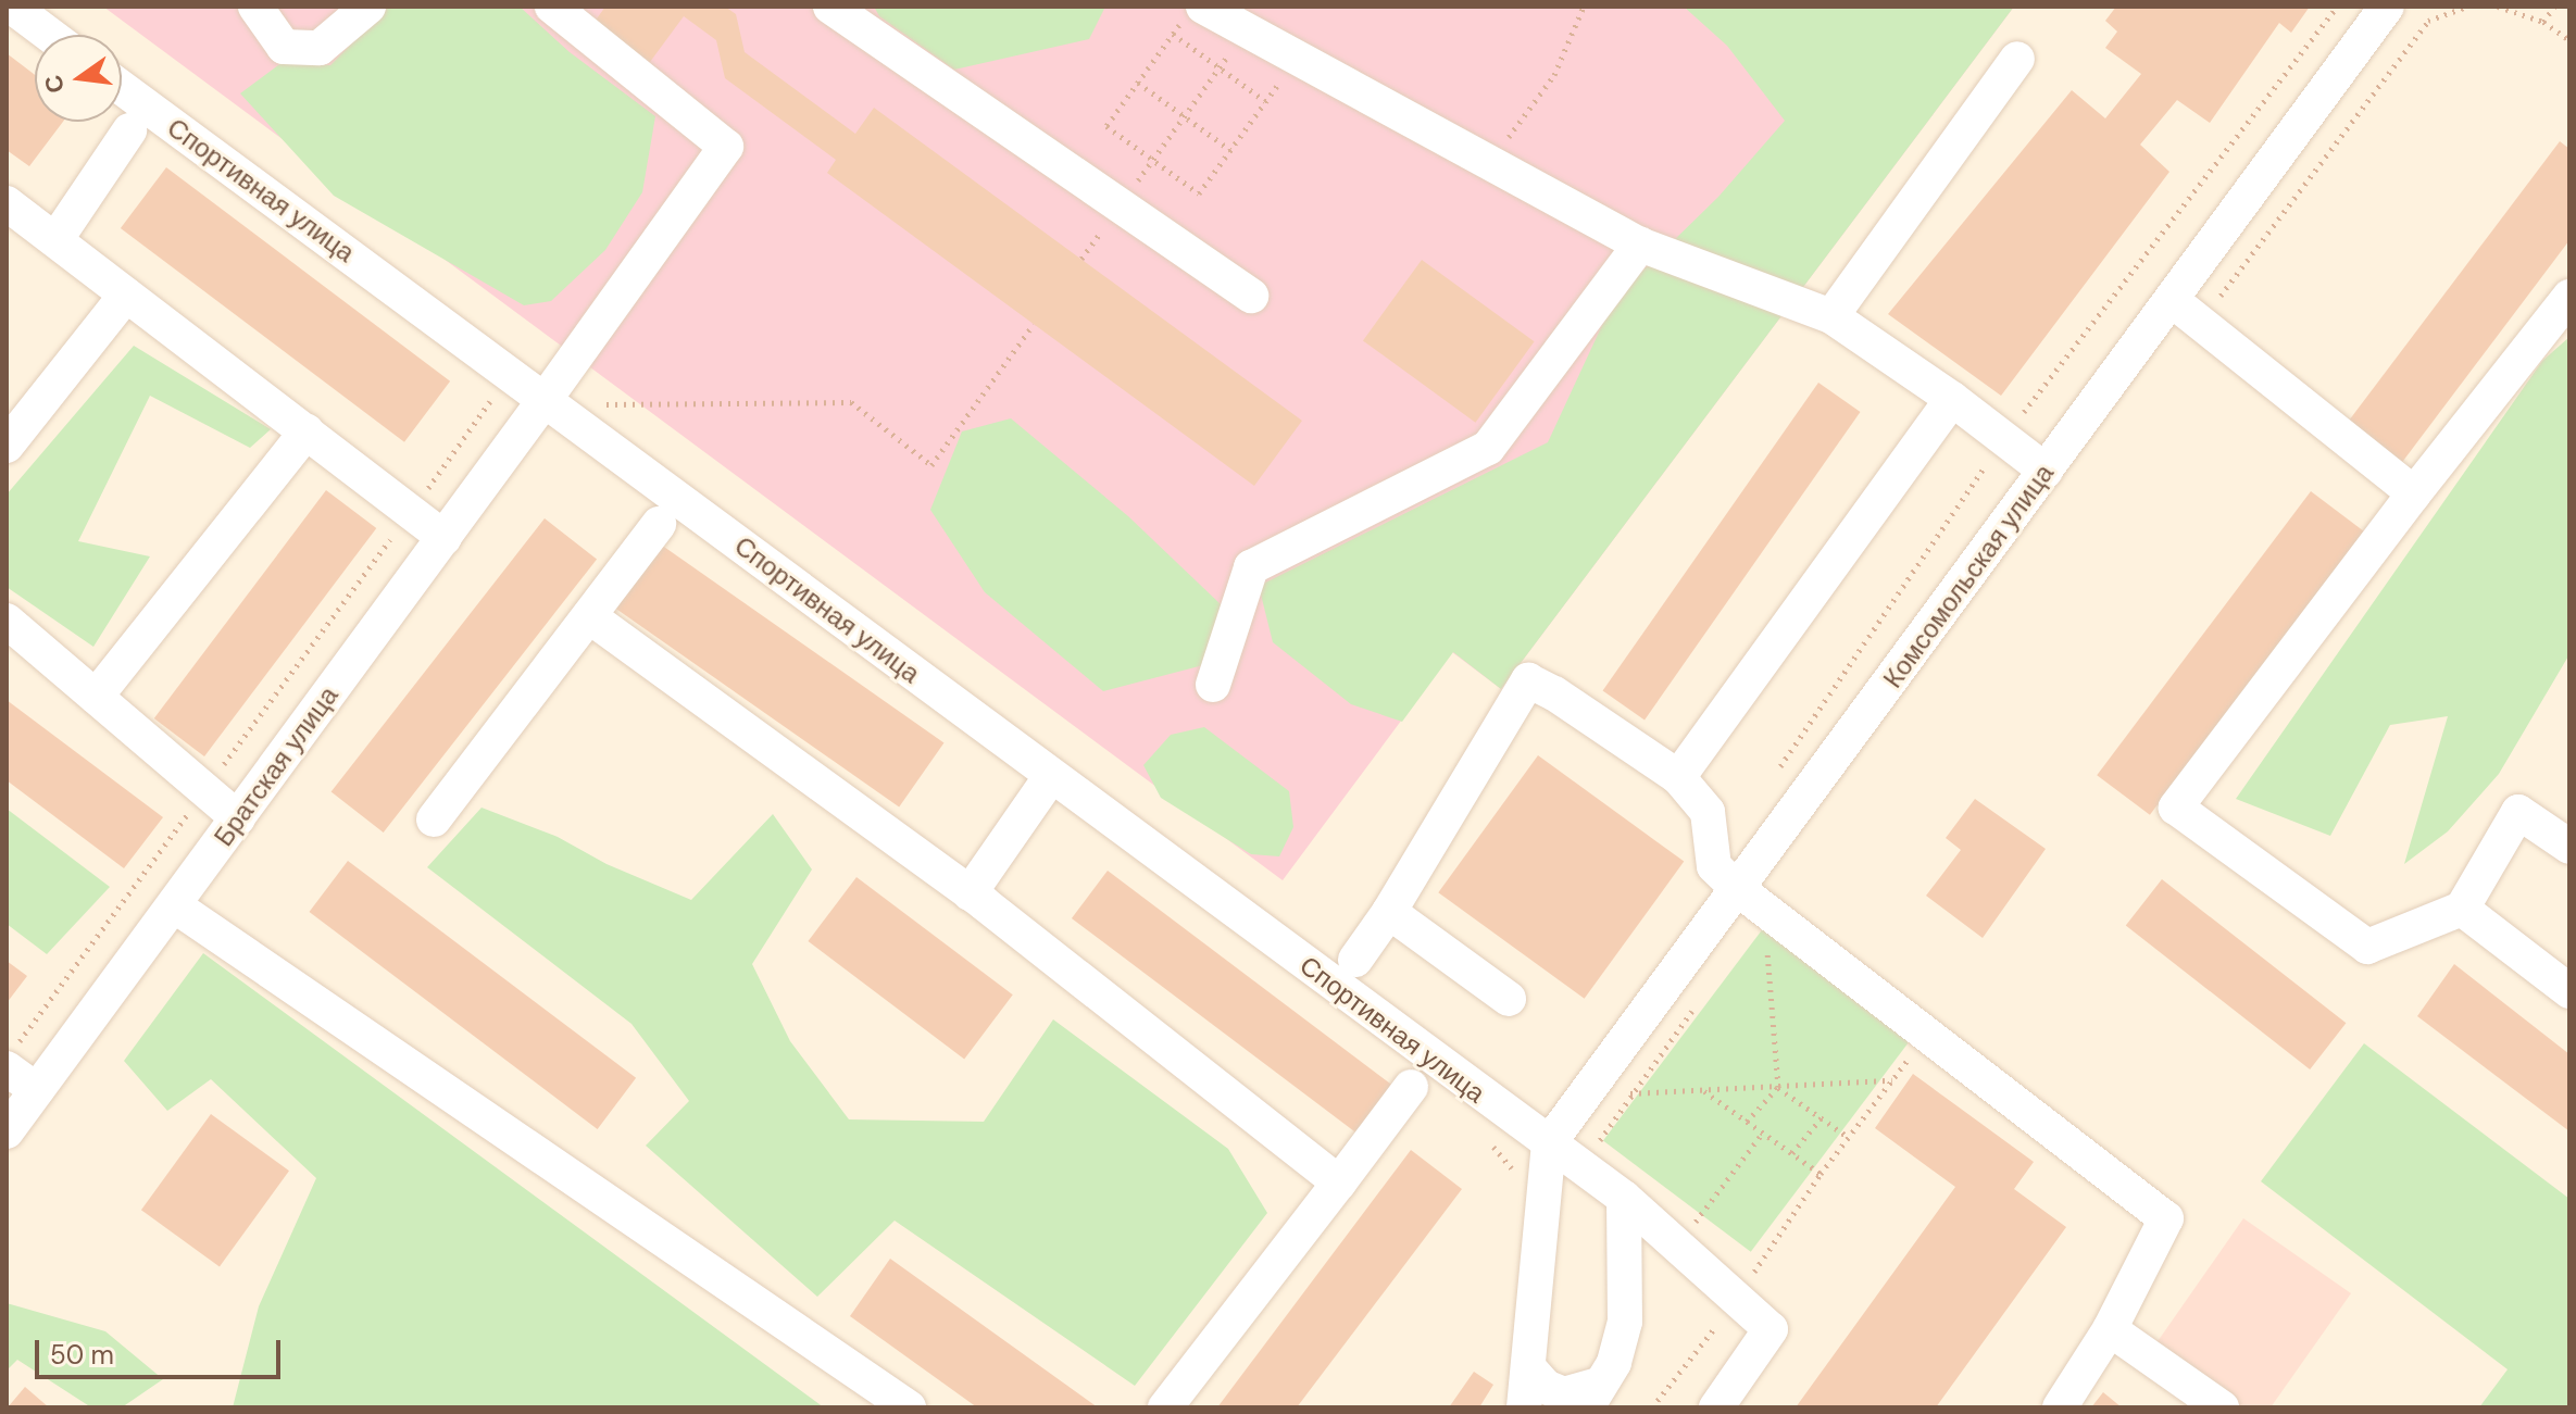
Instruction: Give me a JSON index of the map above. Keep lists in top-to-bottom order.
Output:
{
  "streets": {
    "street": ["Спортивная улица", "Комсомольская улица", "Братская улица"]
  },
  "crossings": [
    ["Спортивная улица", "Комсомольская улица"],
    ["Спортивная улица", "Братская улица"]
  ],
  "scale_bar": "50 m",
  "north": "left"
}
